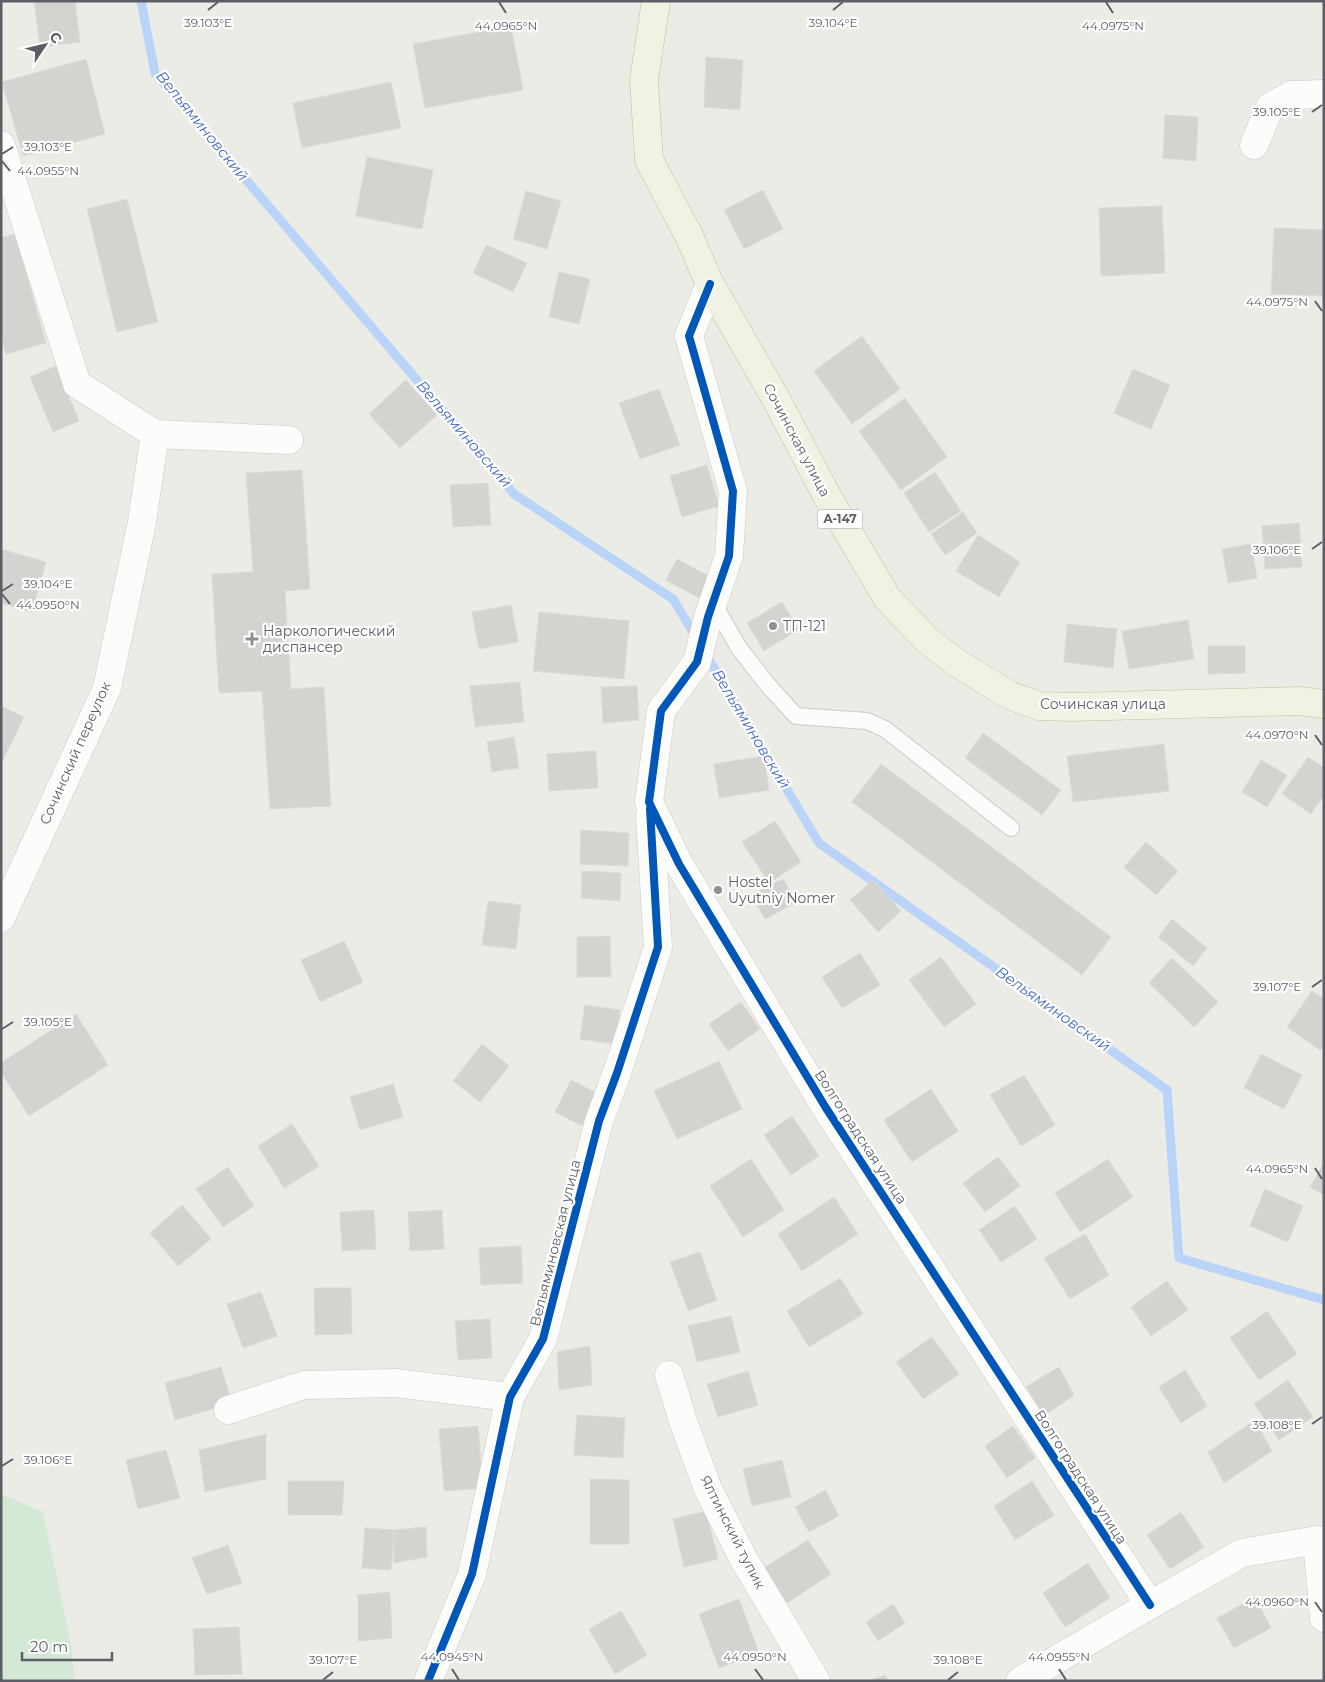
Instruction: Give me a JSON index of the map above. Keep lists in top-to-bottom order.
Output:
{
  "streets": {
    "highway": ["Сочинская улица", "А-147"],
    "street": [
      "Сочинский переулок",
      "Волгоградская улица",
      "Вельяминовская улица",
      "Ялтинский тупик"
    ]
  },
  "crossings": [
    ["Волгоградская улица", "Вельяминовская улица"]
  ],
  "water": ["Вельяминовский"],
  "places": {
    "other": ["ТП-121", "Hostel Uyutniy Nomer"],
    "health": ["Наркологический диспансер"]
  },
  "scale_bar": "20 m",
  "north": "top right",
  "coordinates": [
    "39.103°E",
    "39.104°E",
    "44.0965°N",
    "44.0975°N",
    "39.105°E",
    "44.0955°N",
    "39.106°E",
    "44.0950°N",
    "44.0970°N",
    "39.107°E",
    "39.108°E",
    "44.0960°N",
    "44.0945°N"
  ]
}
